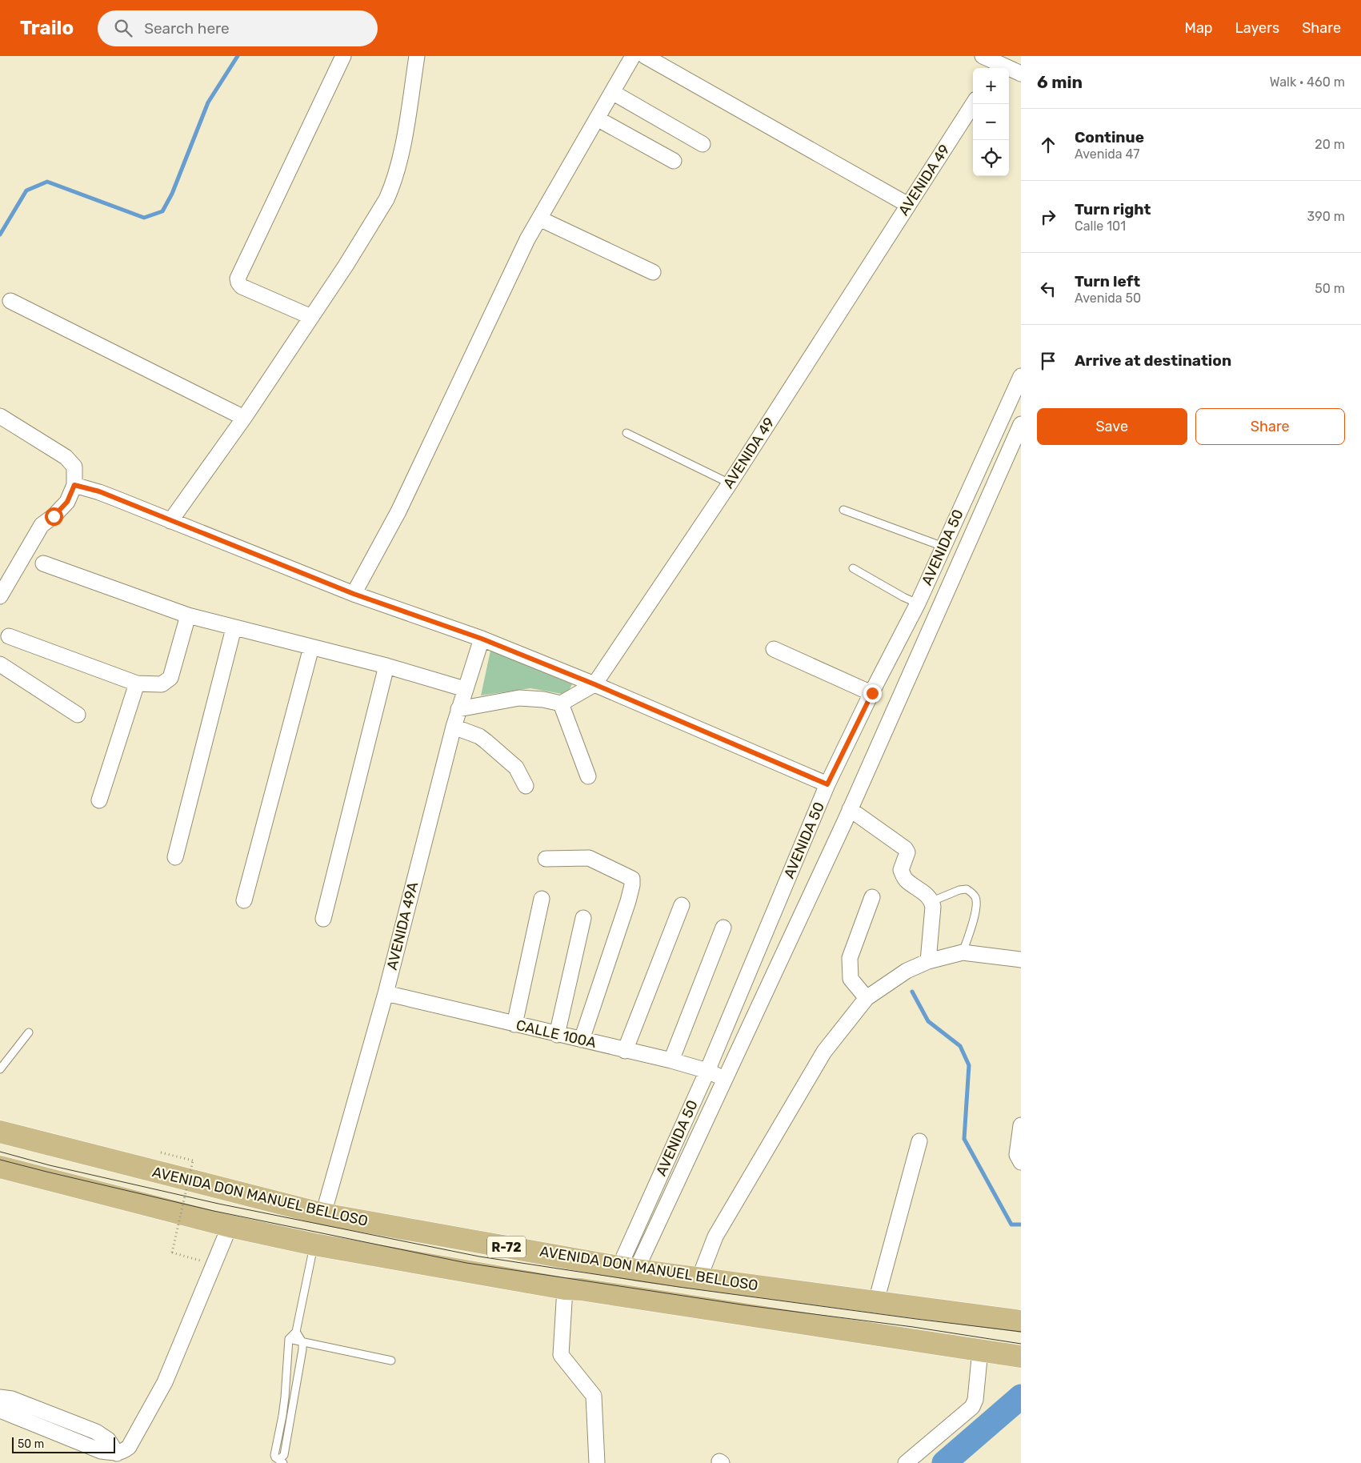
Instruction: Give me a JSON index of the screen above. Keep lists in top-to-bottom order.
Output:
{
  "streets": {
    "main road": ["AVENIDA DON MANUEL BELLOSO", "R-72"],
    "street": [
      "AVENIDA 49",
      "AVENIDA 50",
      "AVENIDA 49A",
      "CALLE 100A"
    ]
  },
  "crossings": [
    ["AVENIDA 50", "CALLE 100A"],
    ["AVENIDA 50", "AVENIDA DON MANUEL BELLOSO"],
    ["AVENIDA 49A", "CALLE 100A"],
    ["AVENIDA 49A", "AVENIDA DON MANUEL BELLOSO"]
  ],
  "scale_bar": "50 m",
  "page": {
    "header": "Trailo",
    "search": "Search here",
    "nav": ["Map", "Layers", "Share"],
    "heading": ["6 min", "Walk · 460 m"],
    "map_buttons": ["+", "−"],
    "list": [
      ["Continue", "Avenida 47", "20 m"],
      ["Turn right", "Calle 101", "390 m"],
      ["Turn left", "Avenida 50", "50 m"],
      "Arrive at destination"
    ],
    "buttons": ["Save", "Share"],
    "scale": "50 m"
  }
}
